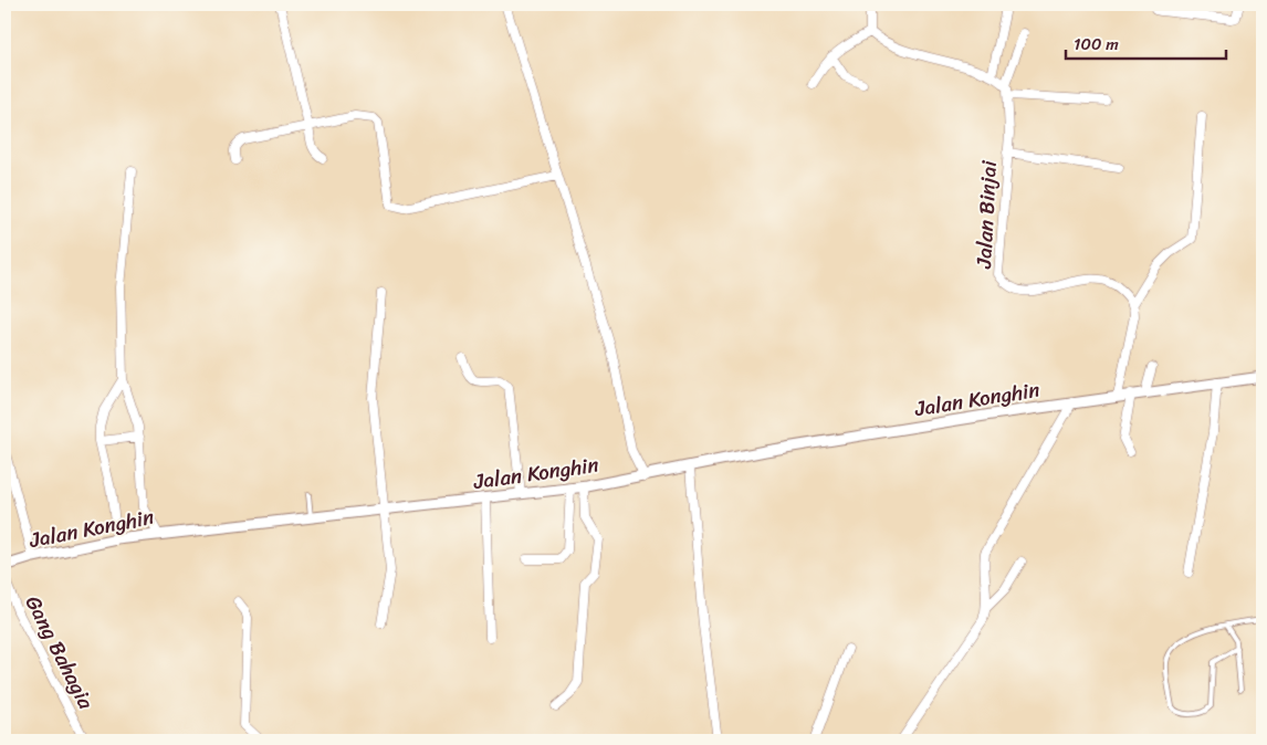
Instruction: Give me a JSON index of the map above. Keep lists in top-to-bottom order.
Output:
{
  "streets": {
    "street": ["Jalan Binjai", "Jalan Konghin", "Gang Bahagia"]
  },
  "scale_bar": "100 m"
}
